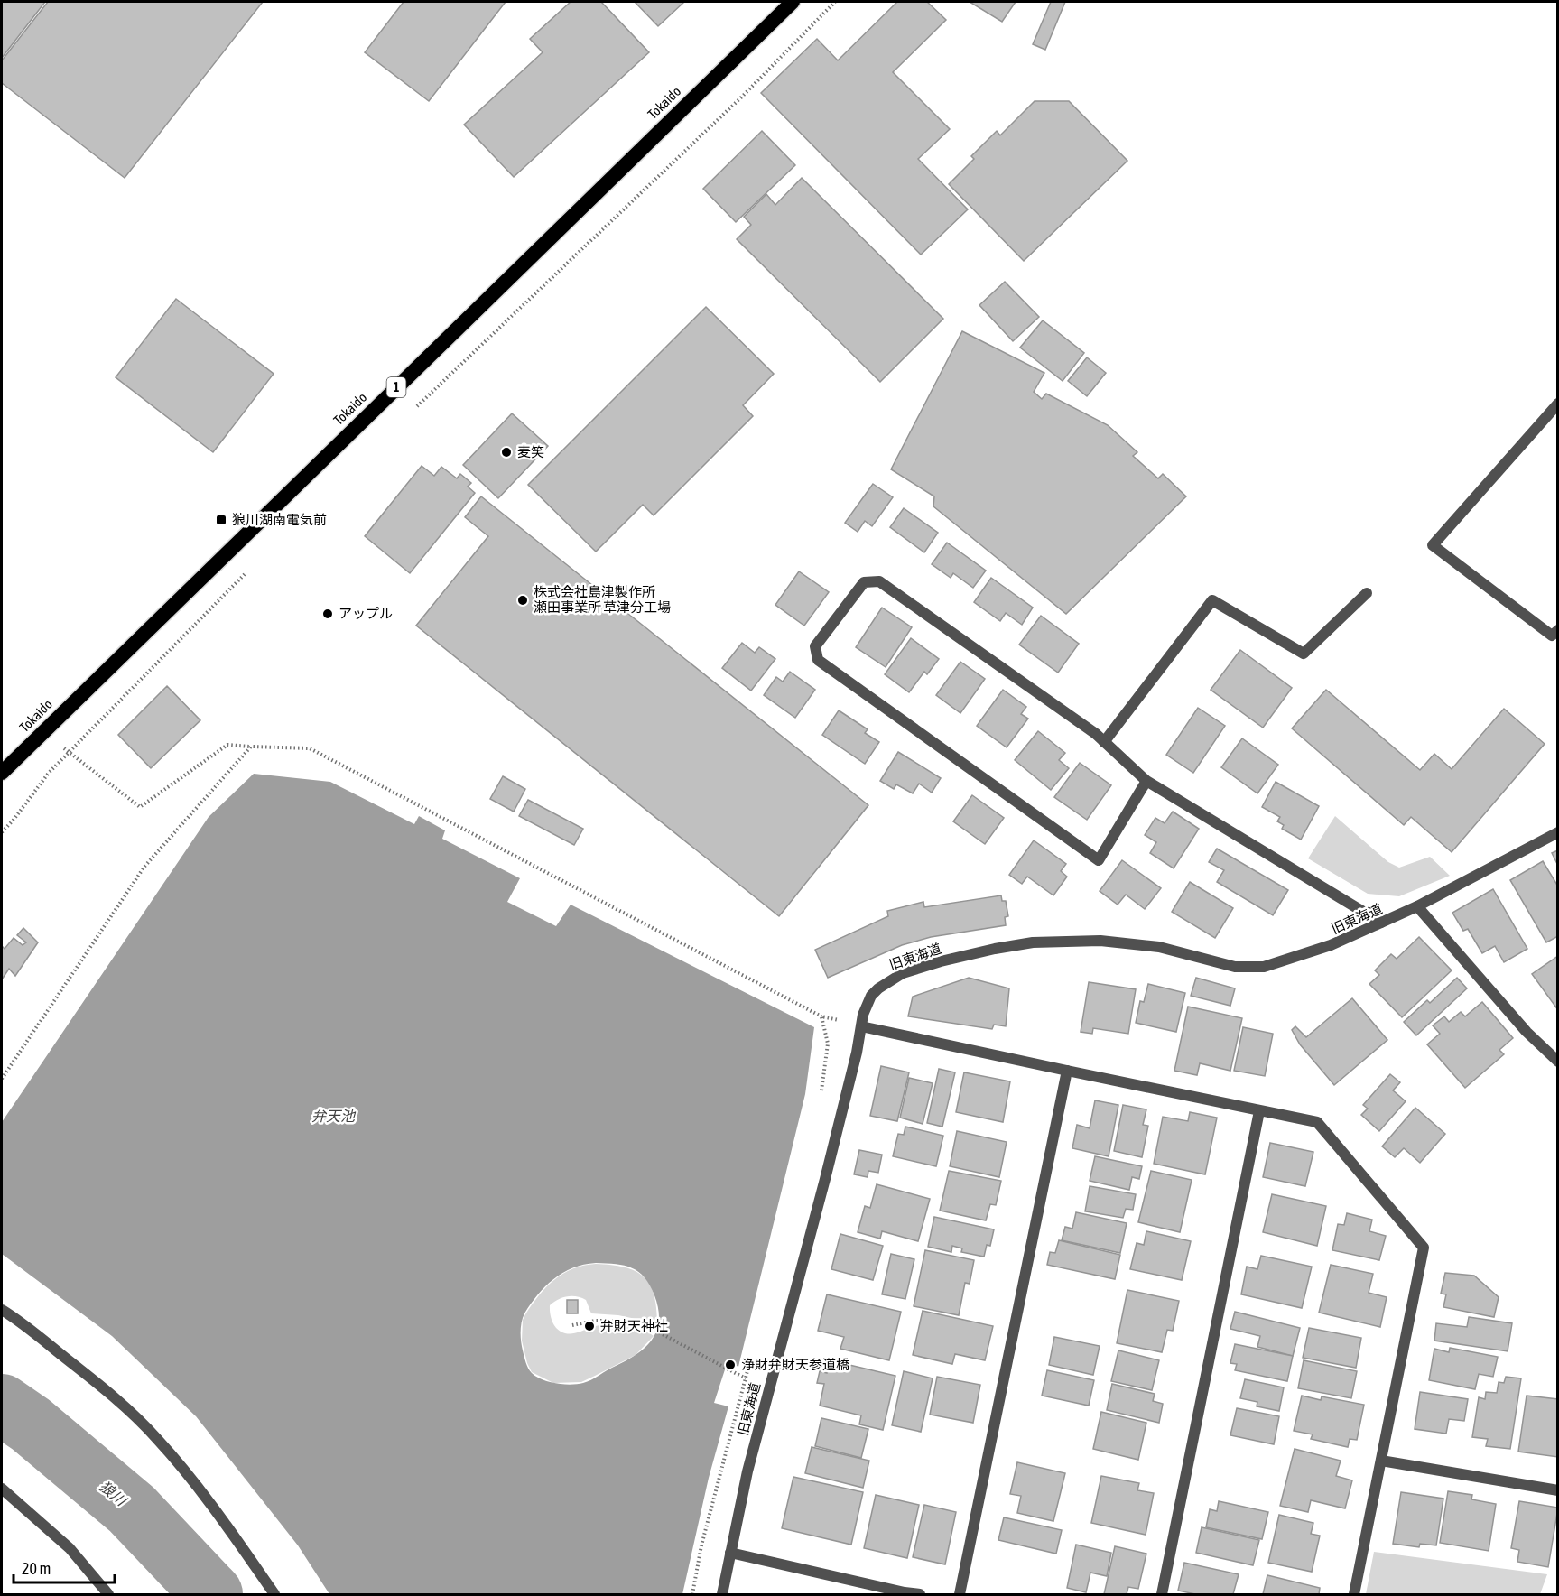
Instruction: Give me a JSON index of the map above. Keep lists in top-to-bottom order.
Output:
{
  "streets": {
    "highway": ["Tokaido", "1"],
    "street": ["旧東海道"]
  },
  "water": ["弁天池", "狼川"],
  "places": {
    "other": [
      "麦笑",
      "株式会社島津製作所 瀬田事業所 草津分工場",
      "アップル",
      "弁財天神社",
      "浄財弁財天参道橋"
    ],
    "transit": ["狼川湖南電気前"]
  },
  "scale_bar": "20 m"
}
